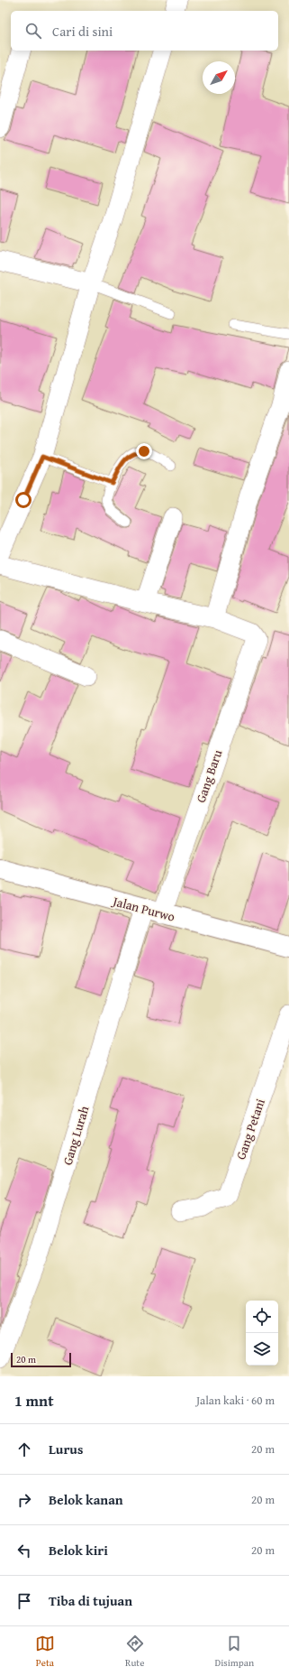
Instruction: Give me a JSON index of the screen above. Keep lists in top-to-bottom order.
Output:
{
  "streets": {
    "street": [
      "Gang Baru",
      "Jalan Purwo",
      "Gang Petani",
      "Gang Lurah"
    ]
  },
  "crossings": [
    ["Gang Baru", "Jalan Purwo"],
    ["Jalan Purwo", "Gang Lurah"]
  ],
  "scale_bar": "20 m",
  "north": "top right",
  "page": {
    "search": "Cari di sini",
    "scale": "20 m",
    "heading": ["1 mnt", "Jalan kaki · 60 m"],
    "list": [
      ["Lurus", "20 m"],
      ["Belok kanan", "20 m"],
      ["Belok kiri", "20 m"],
      "Tiba di tujuan"
    ],
    "nav": ["Peta", "Rute", "Disimpan"]
  }
}
